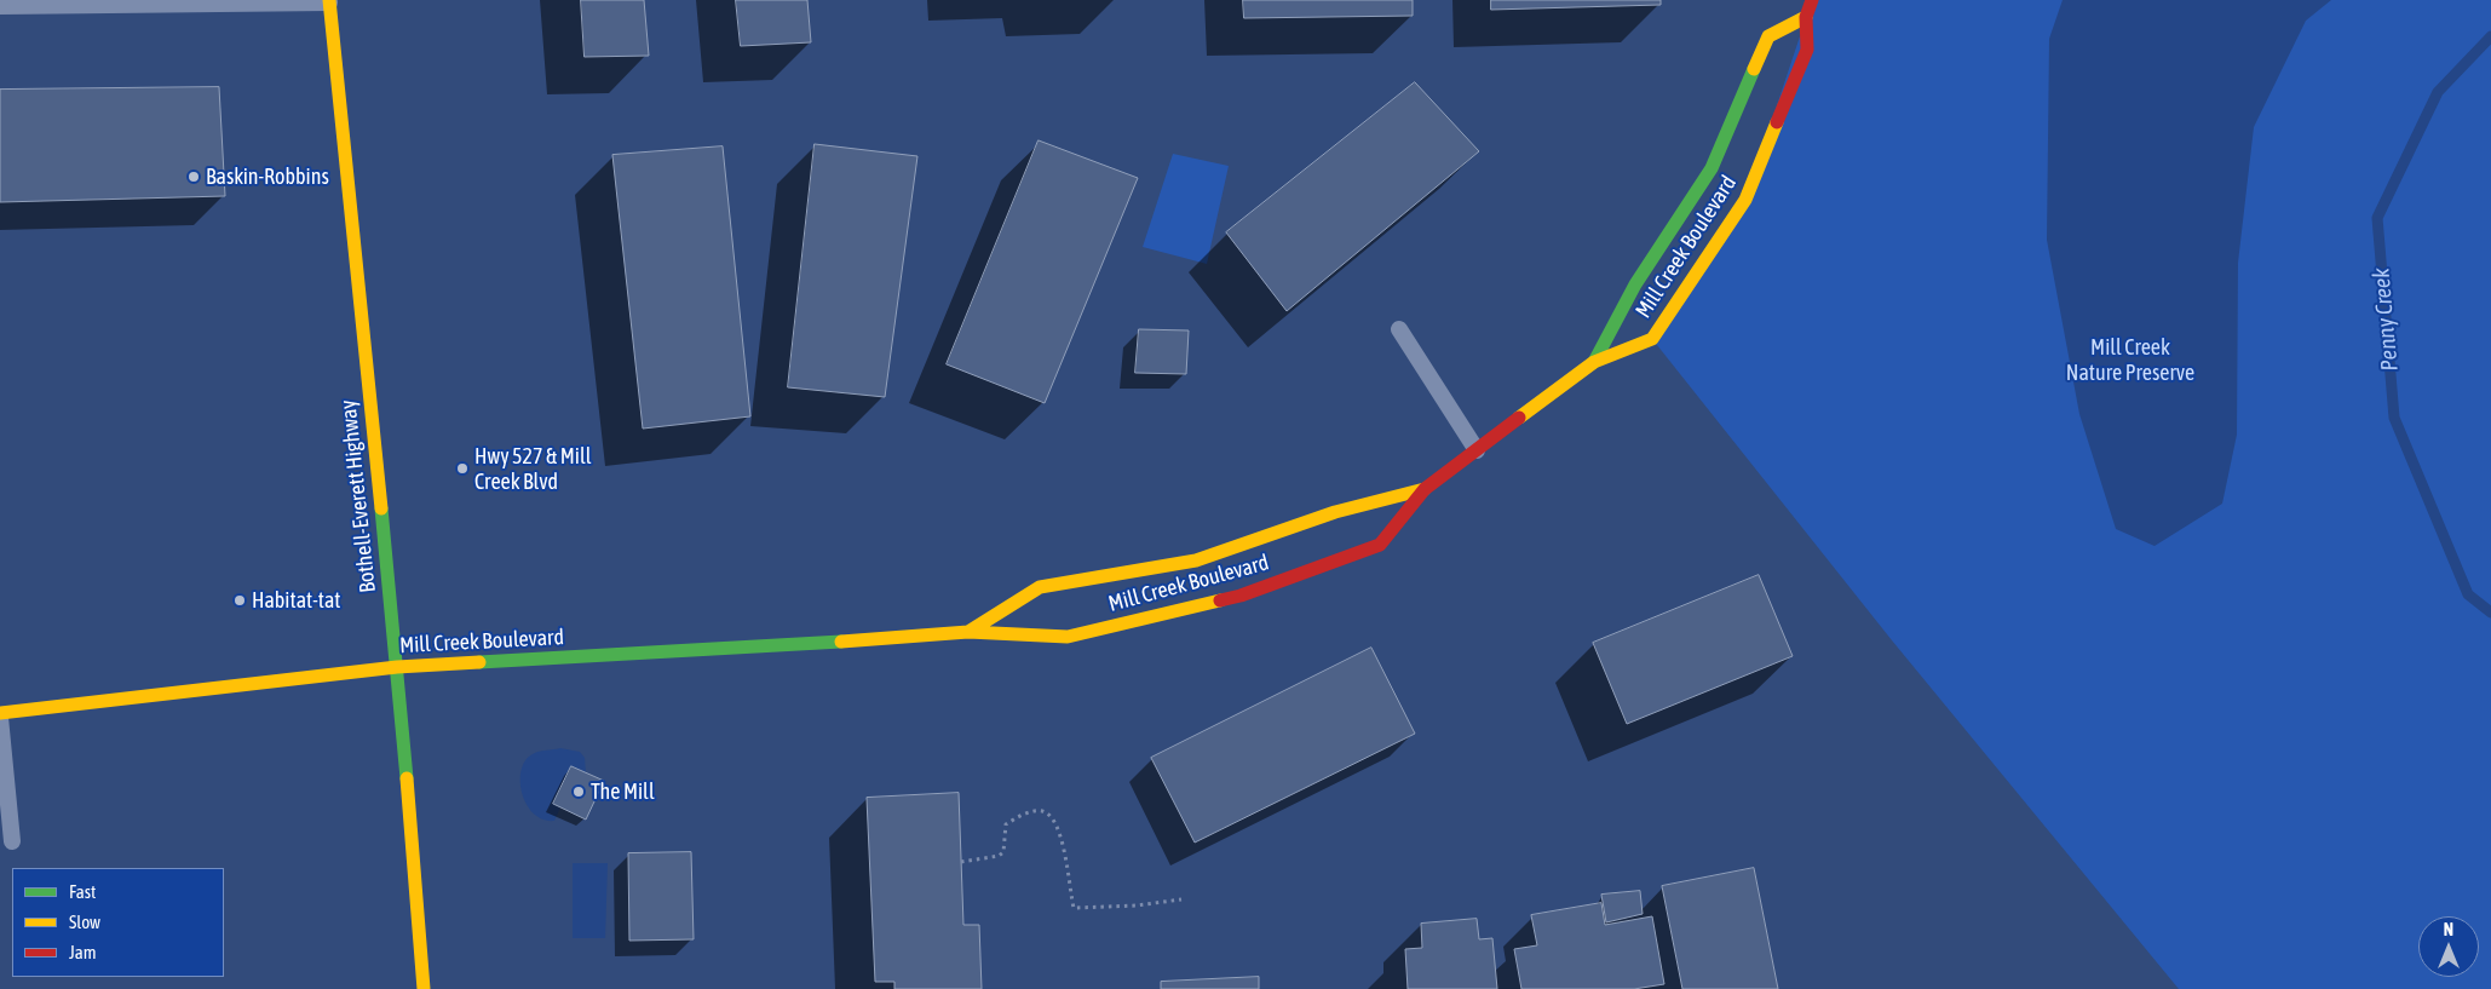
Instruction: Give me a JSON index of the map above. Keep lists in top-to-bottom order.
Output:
{
  "streets": {
    "street": ["Mill Creek Boulevard", "Bothell-Everett Highway"]
  },
  "crossings": [
    ["Mill Creek Boulevard", "Bothell-Everett Highway"]
  ],
  "water": ["Penny Creek"],
  "parks": ["Mill Creek Nature Preserve"],
  "places": [
    "Baskin-Robbins",
    "Hwy 527 & Mill Creek Blvd",
    "Habitat-tat",
    "The Mill"
  ],
  "legend": ["Fast", "Slow", "Jam"],
  "north": "top"
}
